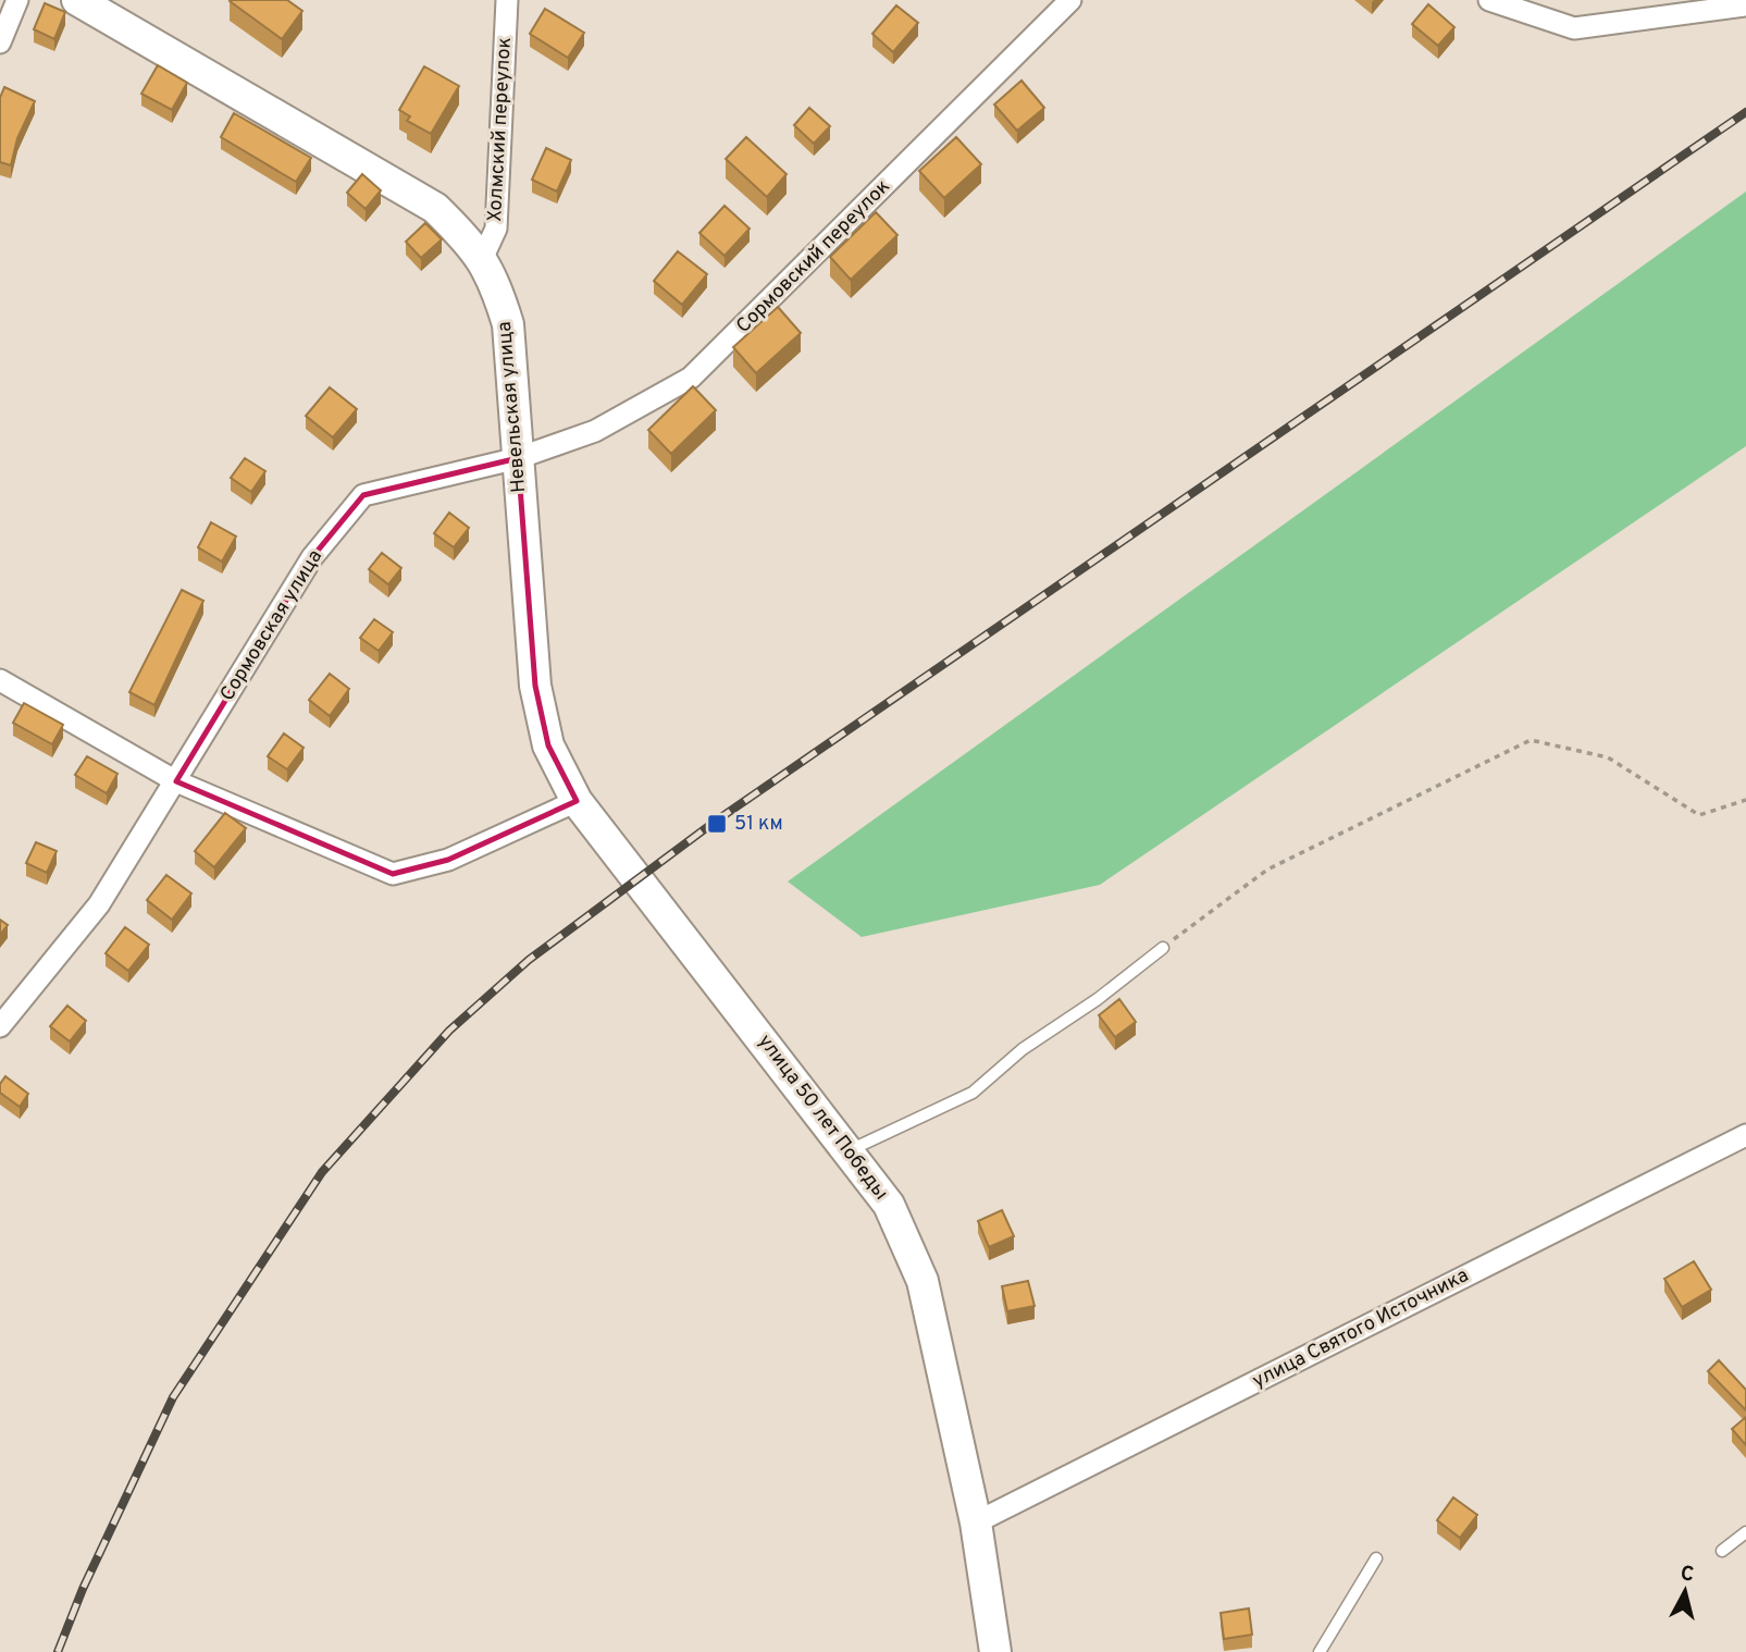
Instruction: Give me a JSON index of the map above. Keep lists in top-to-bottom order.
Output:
{
  "streets": {
    "street": [
      "Холмский переулок",
      "Сормовский переулок",
      "Невельская улица",
      "Сормовская улица",
      "улица 50 лет Победы",
      "улица Святого Источника"
    ]
  },
  "crossings": [
    ["Холмский переулок", "Невельская улица"],
    ["Сормовский переулок", "Невельская улица"],
    ["Сормовский переулок", "Сормовская улица"],
    ["Невельская улица", "Сормовская улица"],
    ["Невельская улица", "улица 50 лет Победы"],
    ["улица 50 лет Победы", "улица Святого Источника"]
  ],
  "places": {
    "transit": ["51 км"]
  },
  "north": "top"
}
